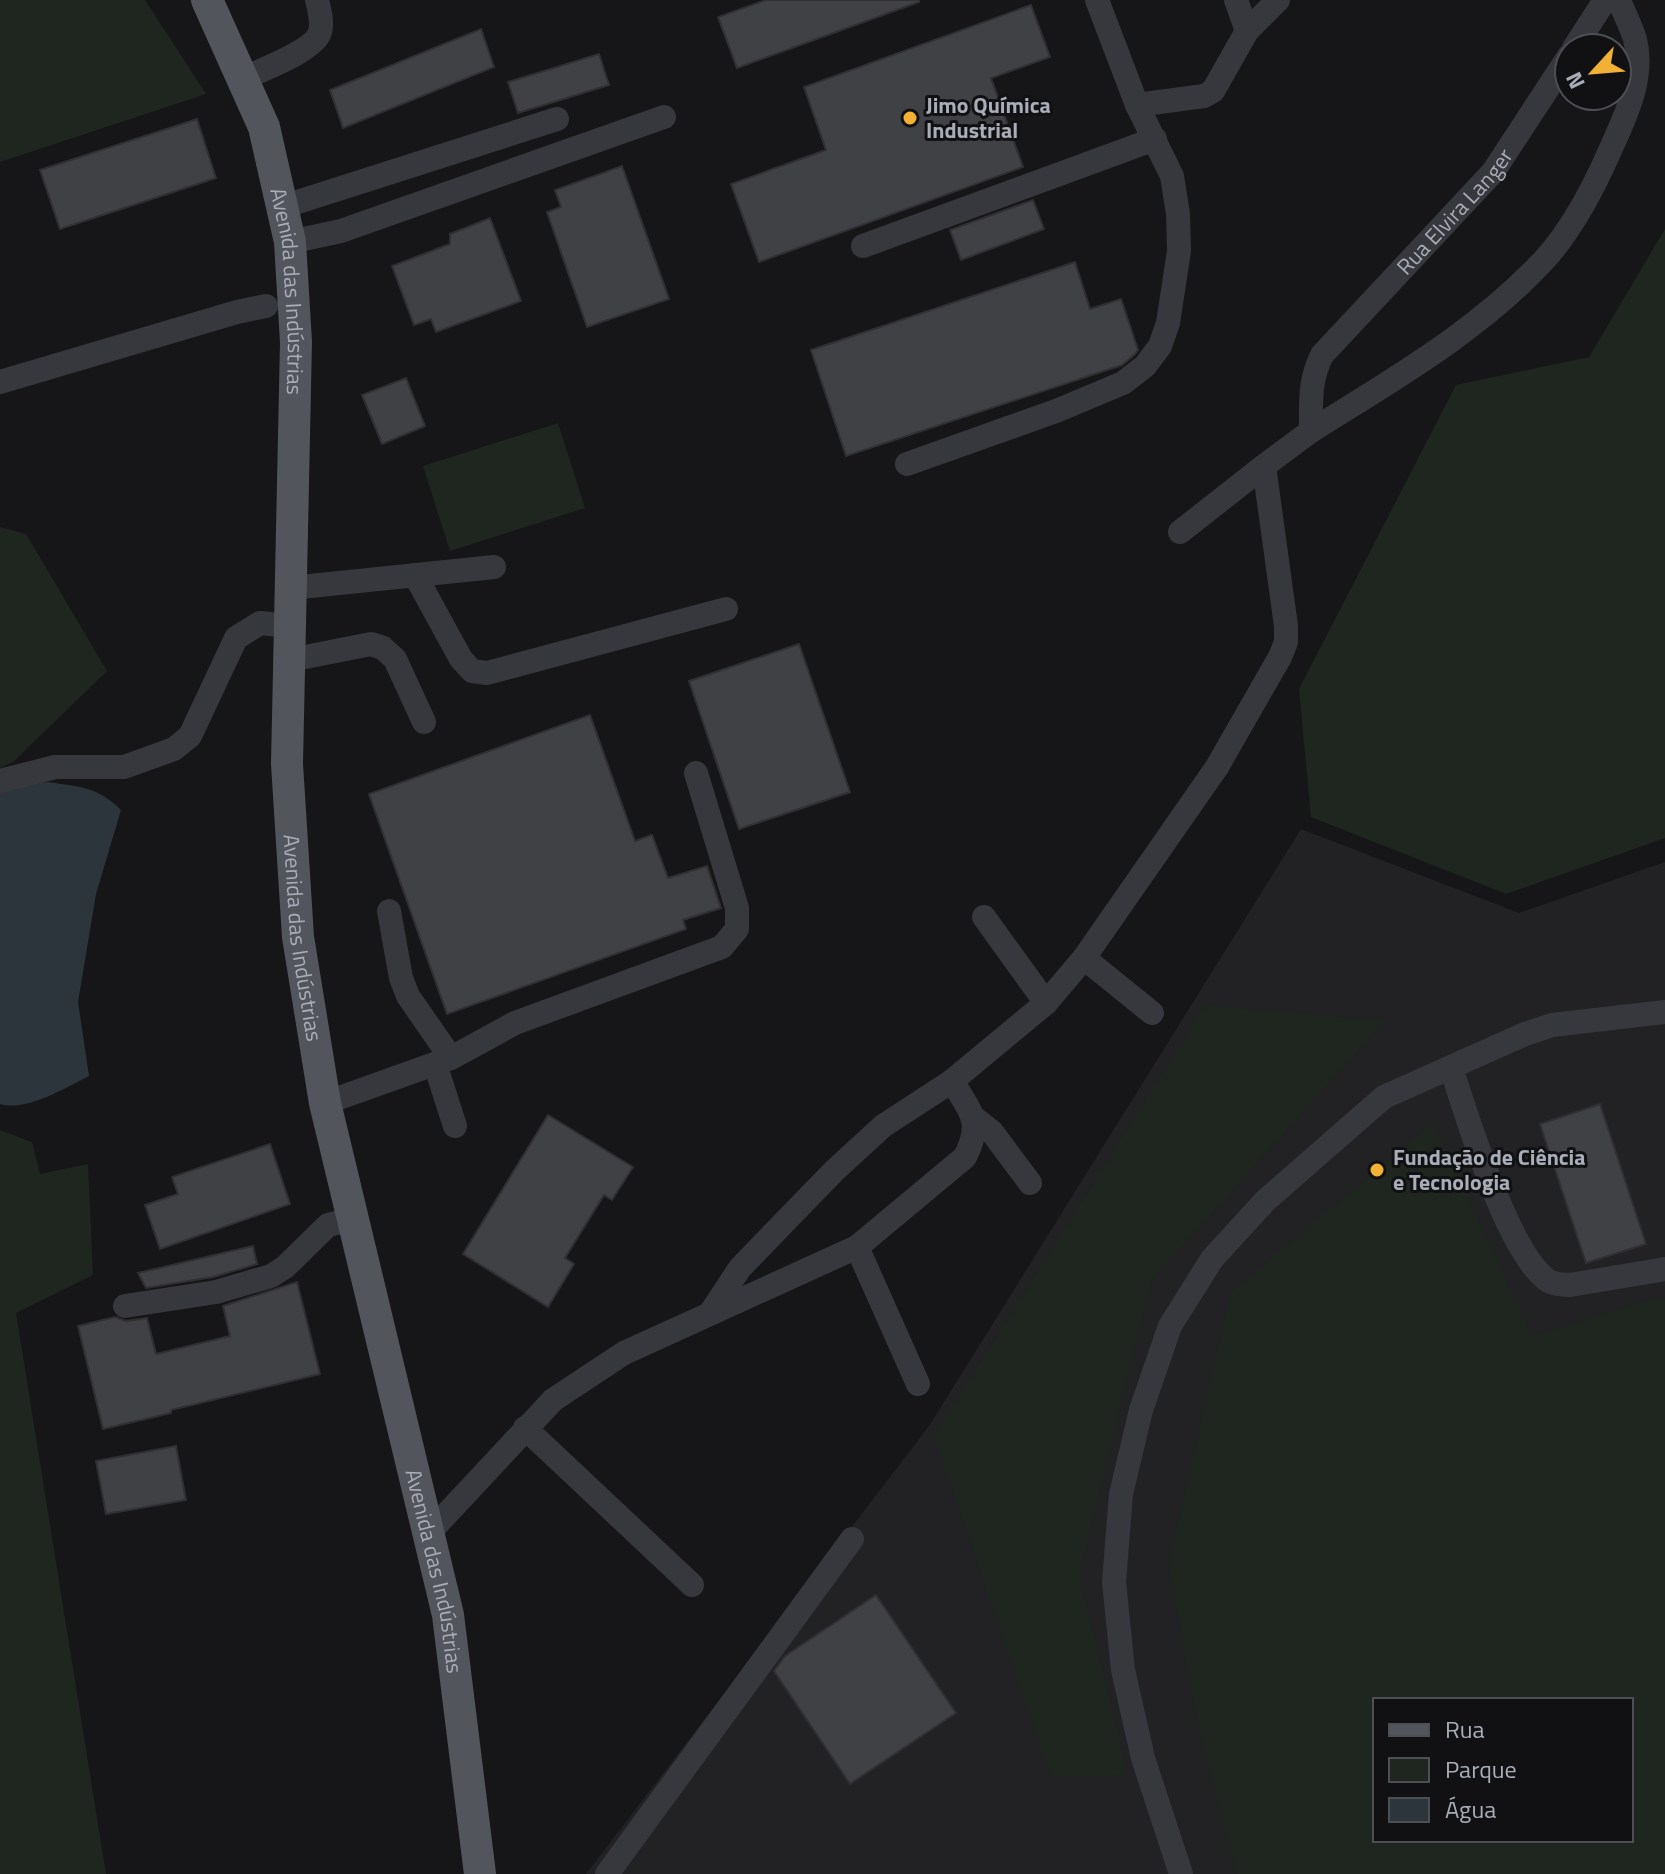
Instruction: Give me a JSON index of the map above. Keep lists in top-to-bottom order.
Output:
{
  "streets": {
    "main road": ["Avenida das Indústrias"],
    "street": ["Rua Elvira Langer"]
  },
  "places": ["Jimo Química Industrial", "Fundação de Ciência e Tecnologia"],
  "legend": ["Rua", "Parque", "Água"],
  "north": "bottom left"
}
